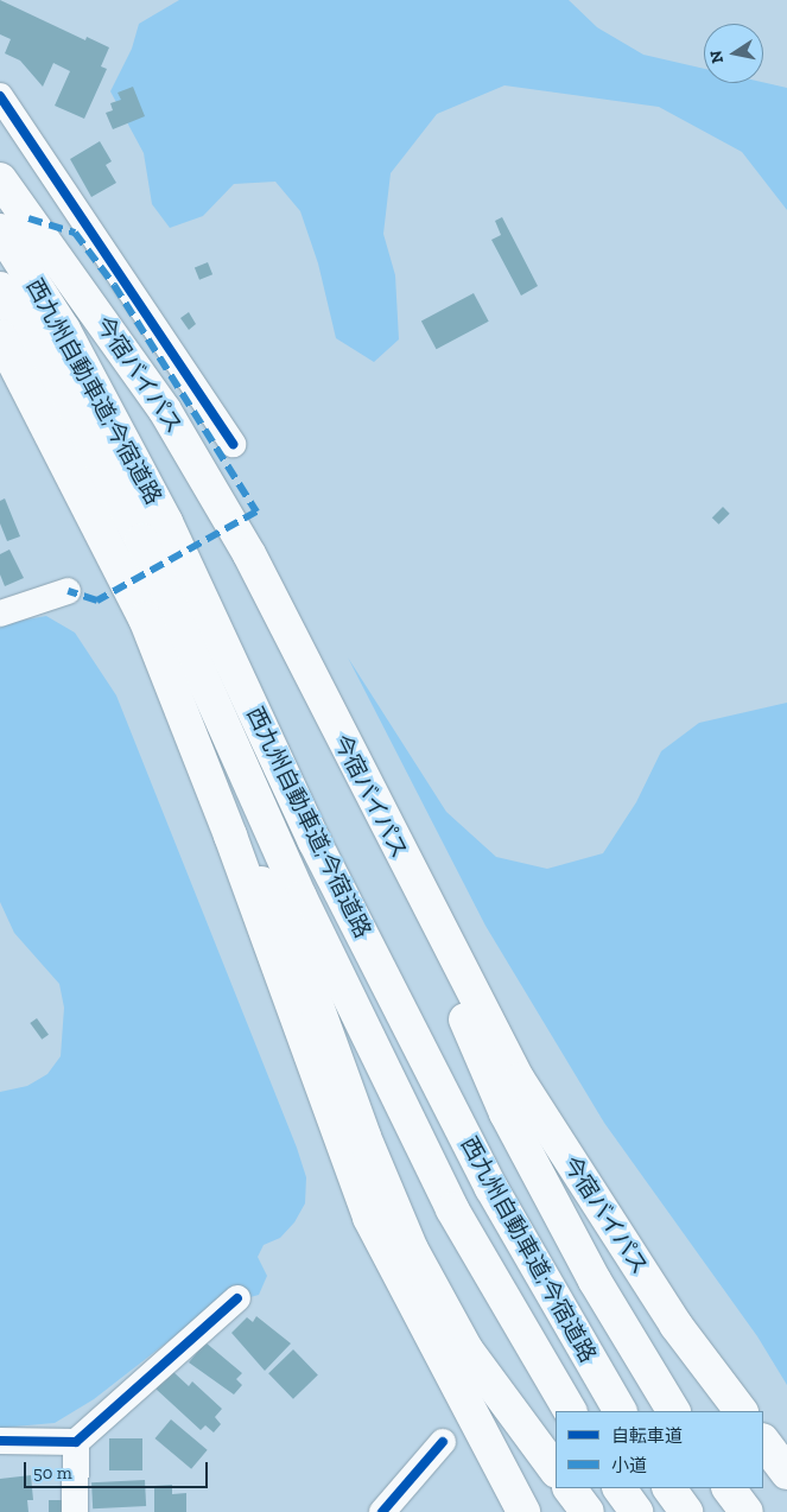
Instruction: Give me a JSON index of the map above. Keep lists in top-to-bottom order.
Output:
{
  "streets": {
    "highway": ["今宿バイパス", "西九州自動車道;今宿道路"]
  },
  "legend": ["自転車道", "小道"],
  "scale_bar": "50 m",
  "north": "left"
}
